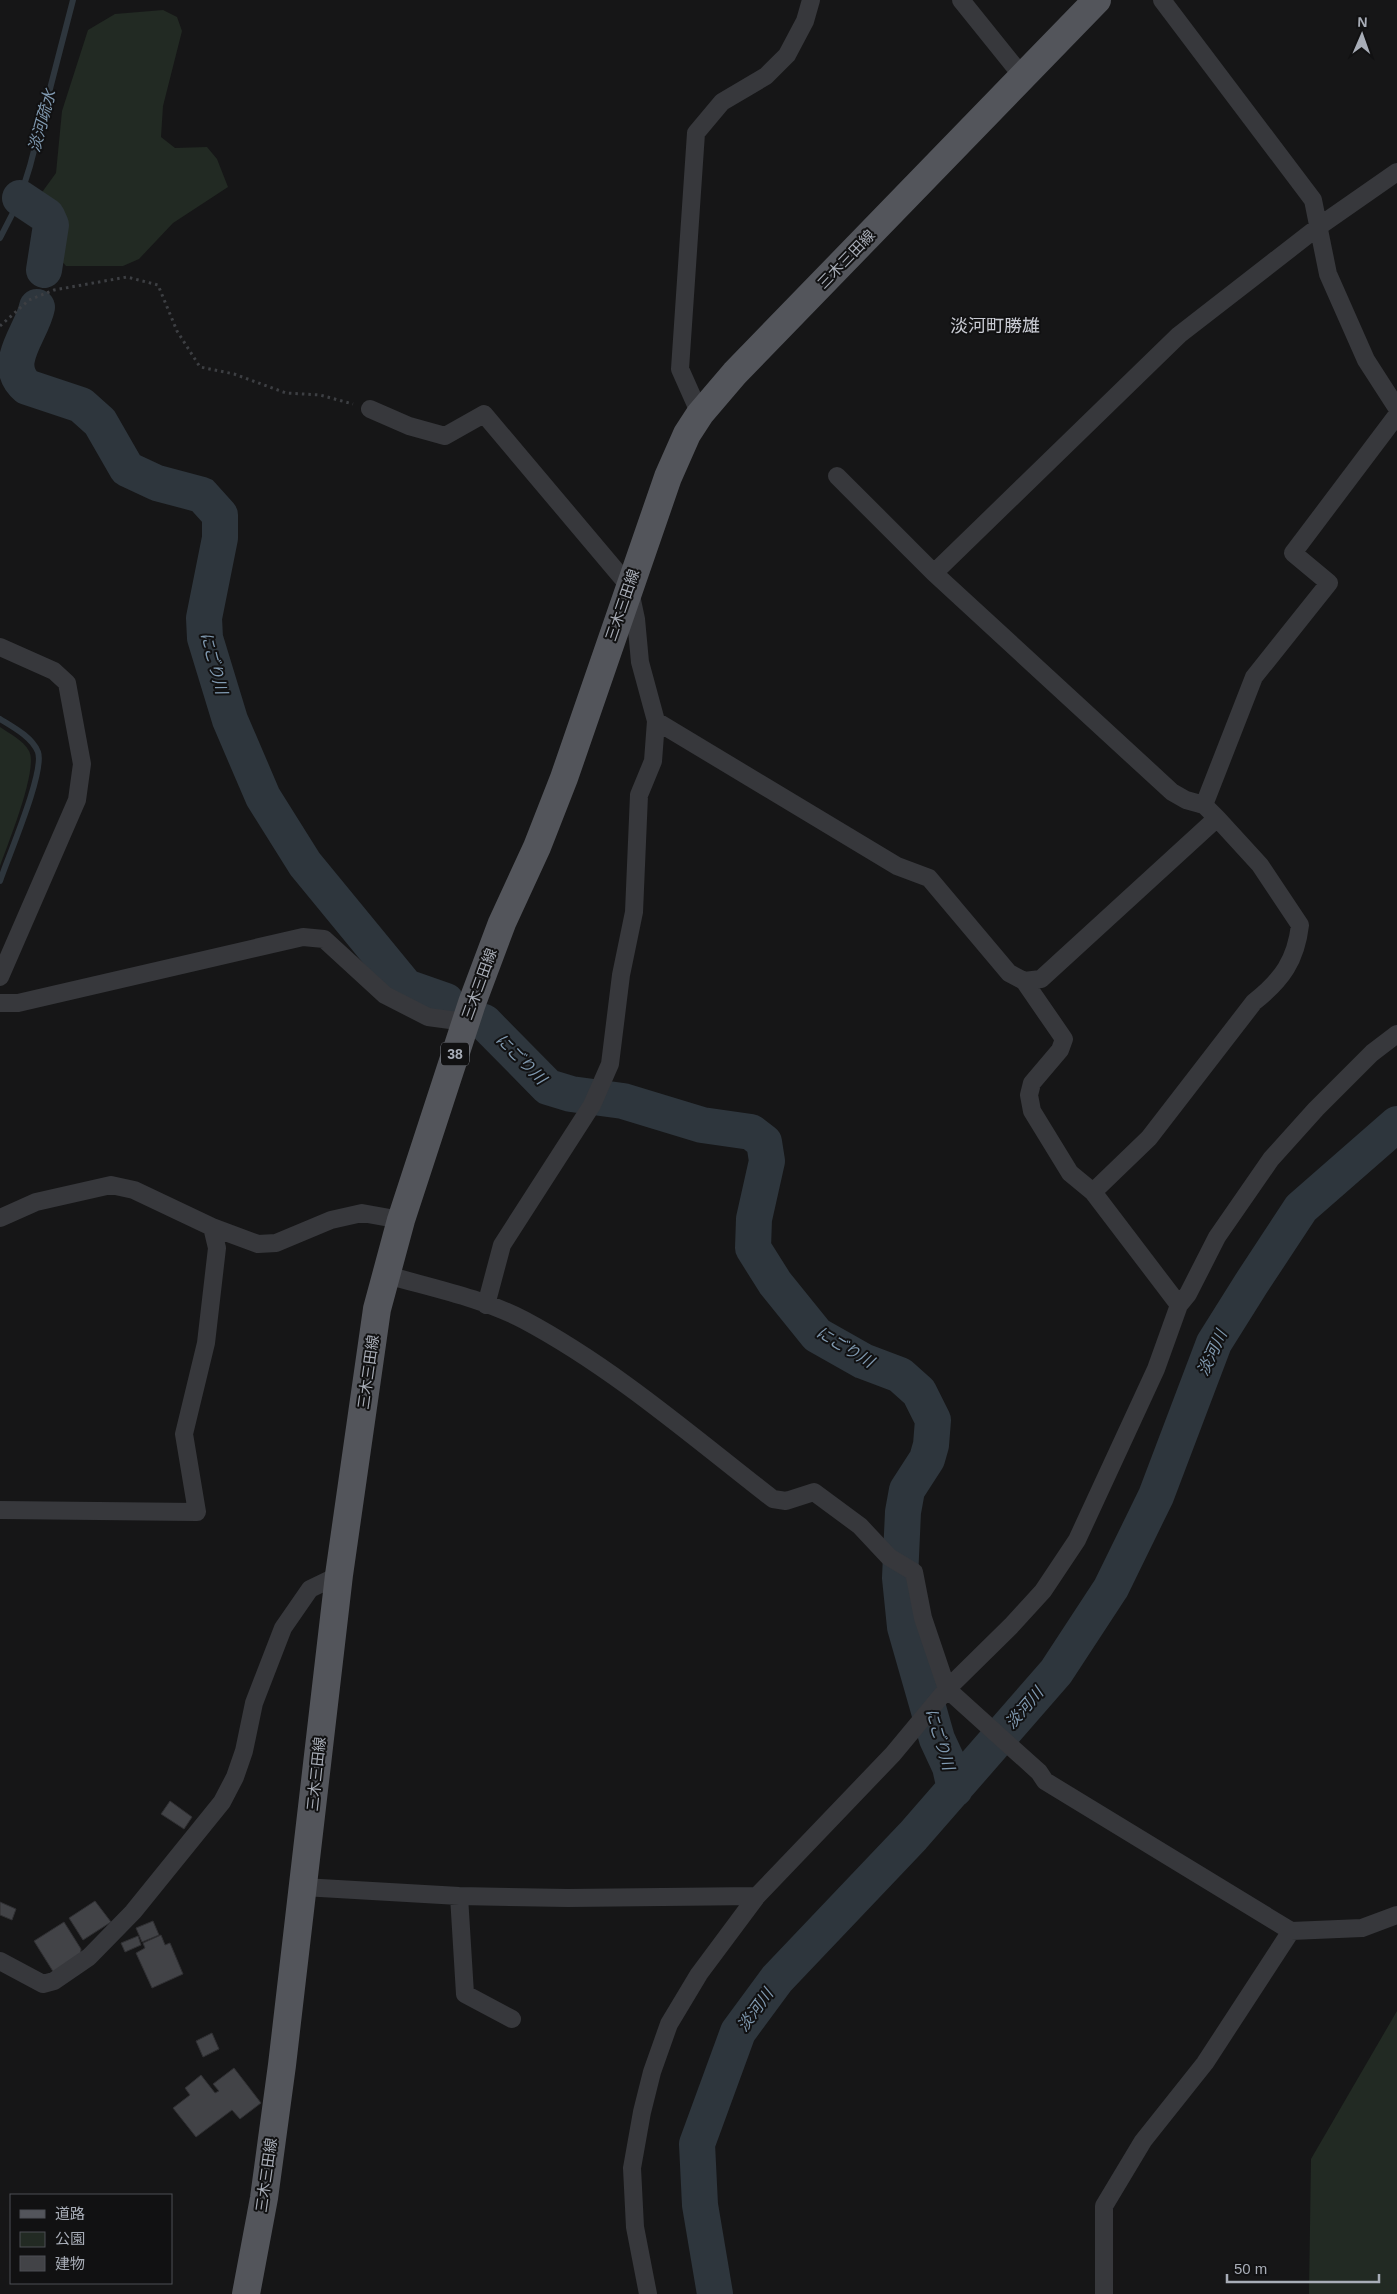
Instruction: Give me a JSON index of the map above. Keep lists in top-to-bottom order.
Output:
{
  "streets": {
    "main road": ["三木三田線", "38"]
  },
  "districts": ["淡河町勝雄"],
  "water": ["淡河疏水", "にごり川", "淡河川"],
  "legend": ["道路", "公園", "建物"],
  "scale_bar": "50 m",
  "north": "top"
}
